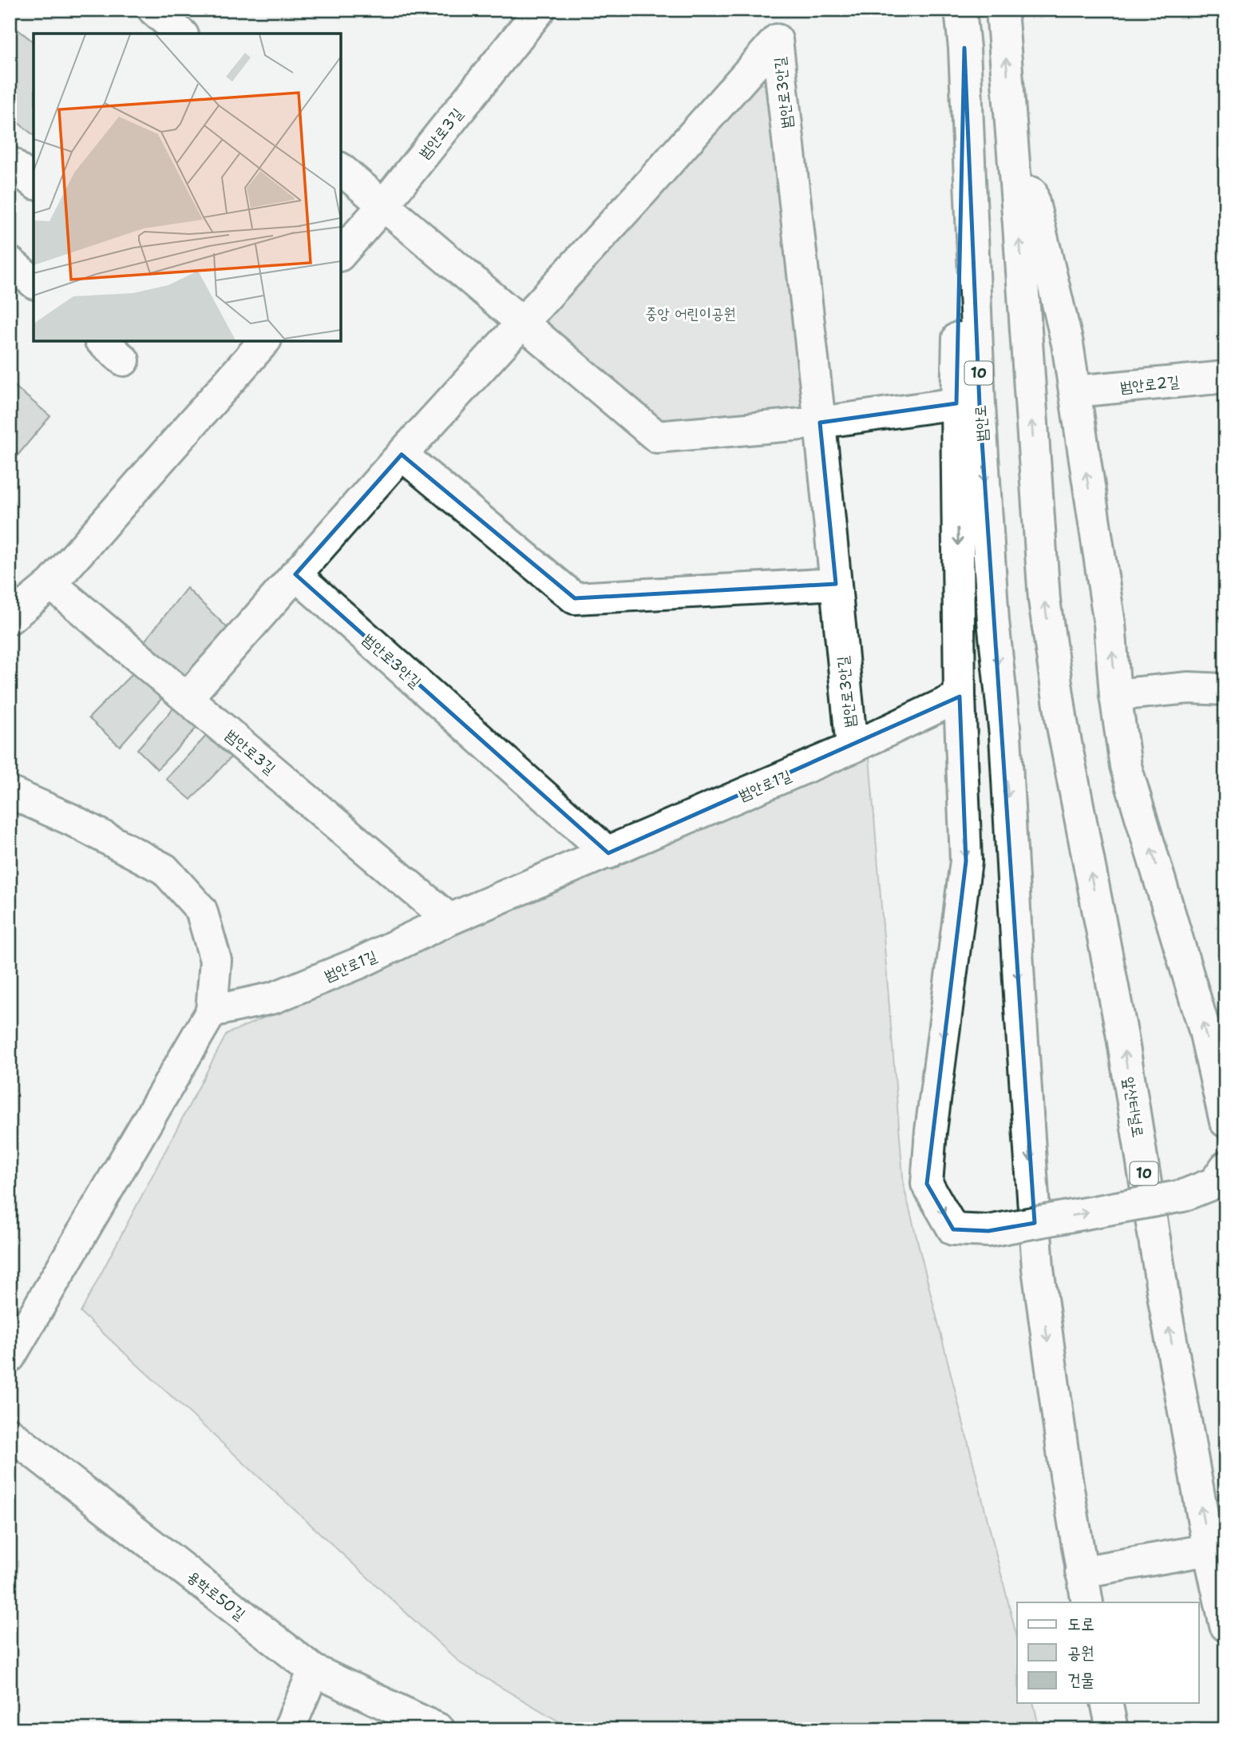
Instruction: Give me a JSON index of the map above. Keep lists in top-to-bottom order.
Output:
{
  "streets": {
    "main road": [
      "범안로3안길",
      "범안로3길",
      "10",
      "범안로2길",
      "범안로",
      "범안로1길",
      "앞산터널로",
      "용학로50길"
    ]
  },
  "crossings": [
    ["범안로3안길", "범안로1길"],
    ["범안로3길", "범안로1길"],
    ["10", "범안로"],
    ["10", "앞산터널로"]
  ],
  "parks": ["중앙 어린이공원"],
  "legend": ["도로", "공원", "건물"]
}
